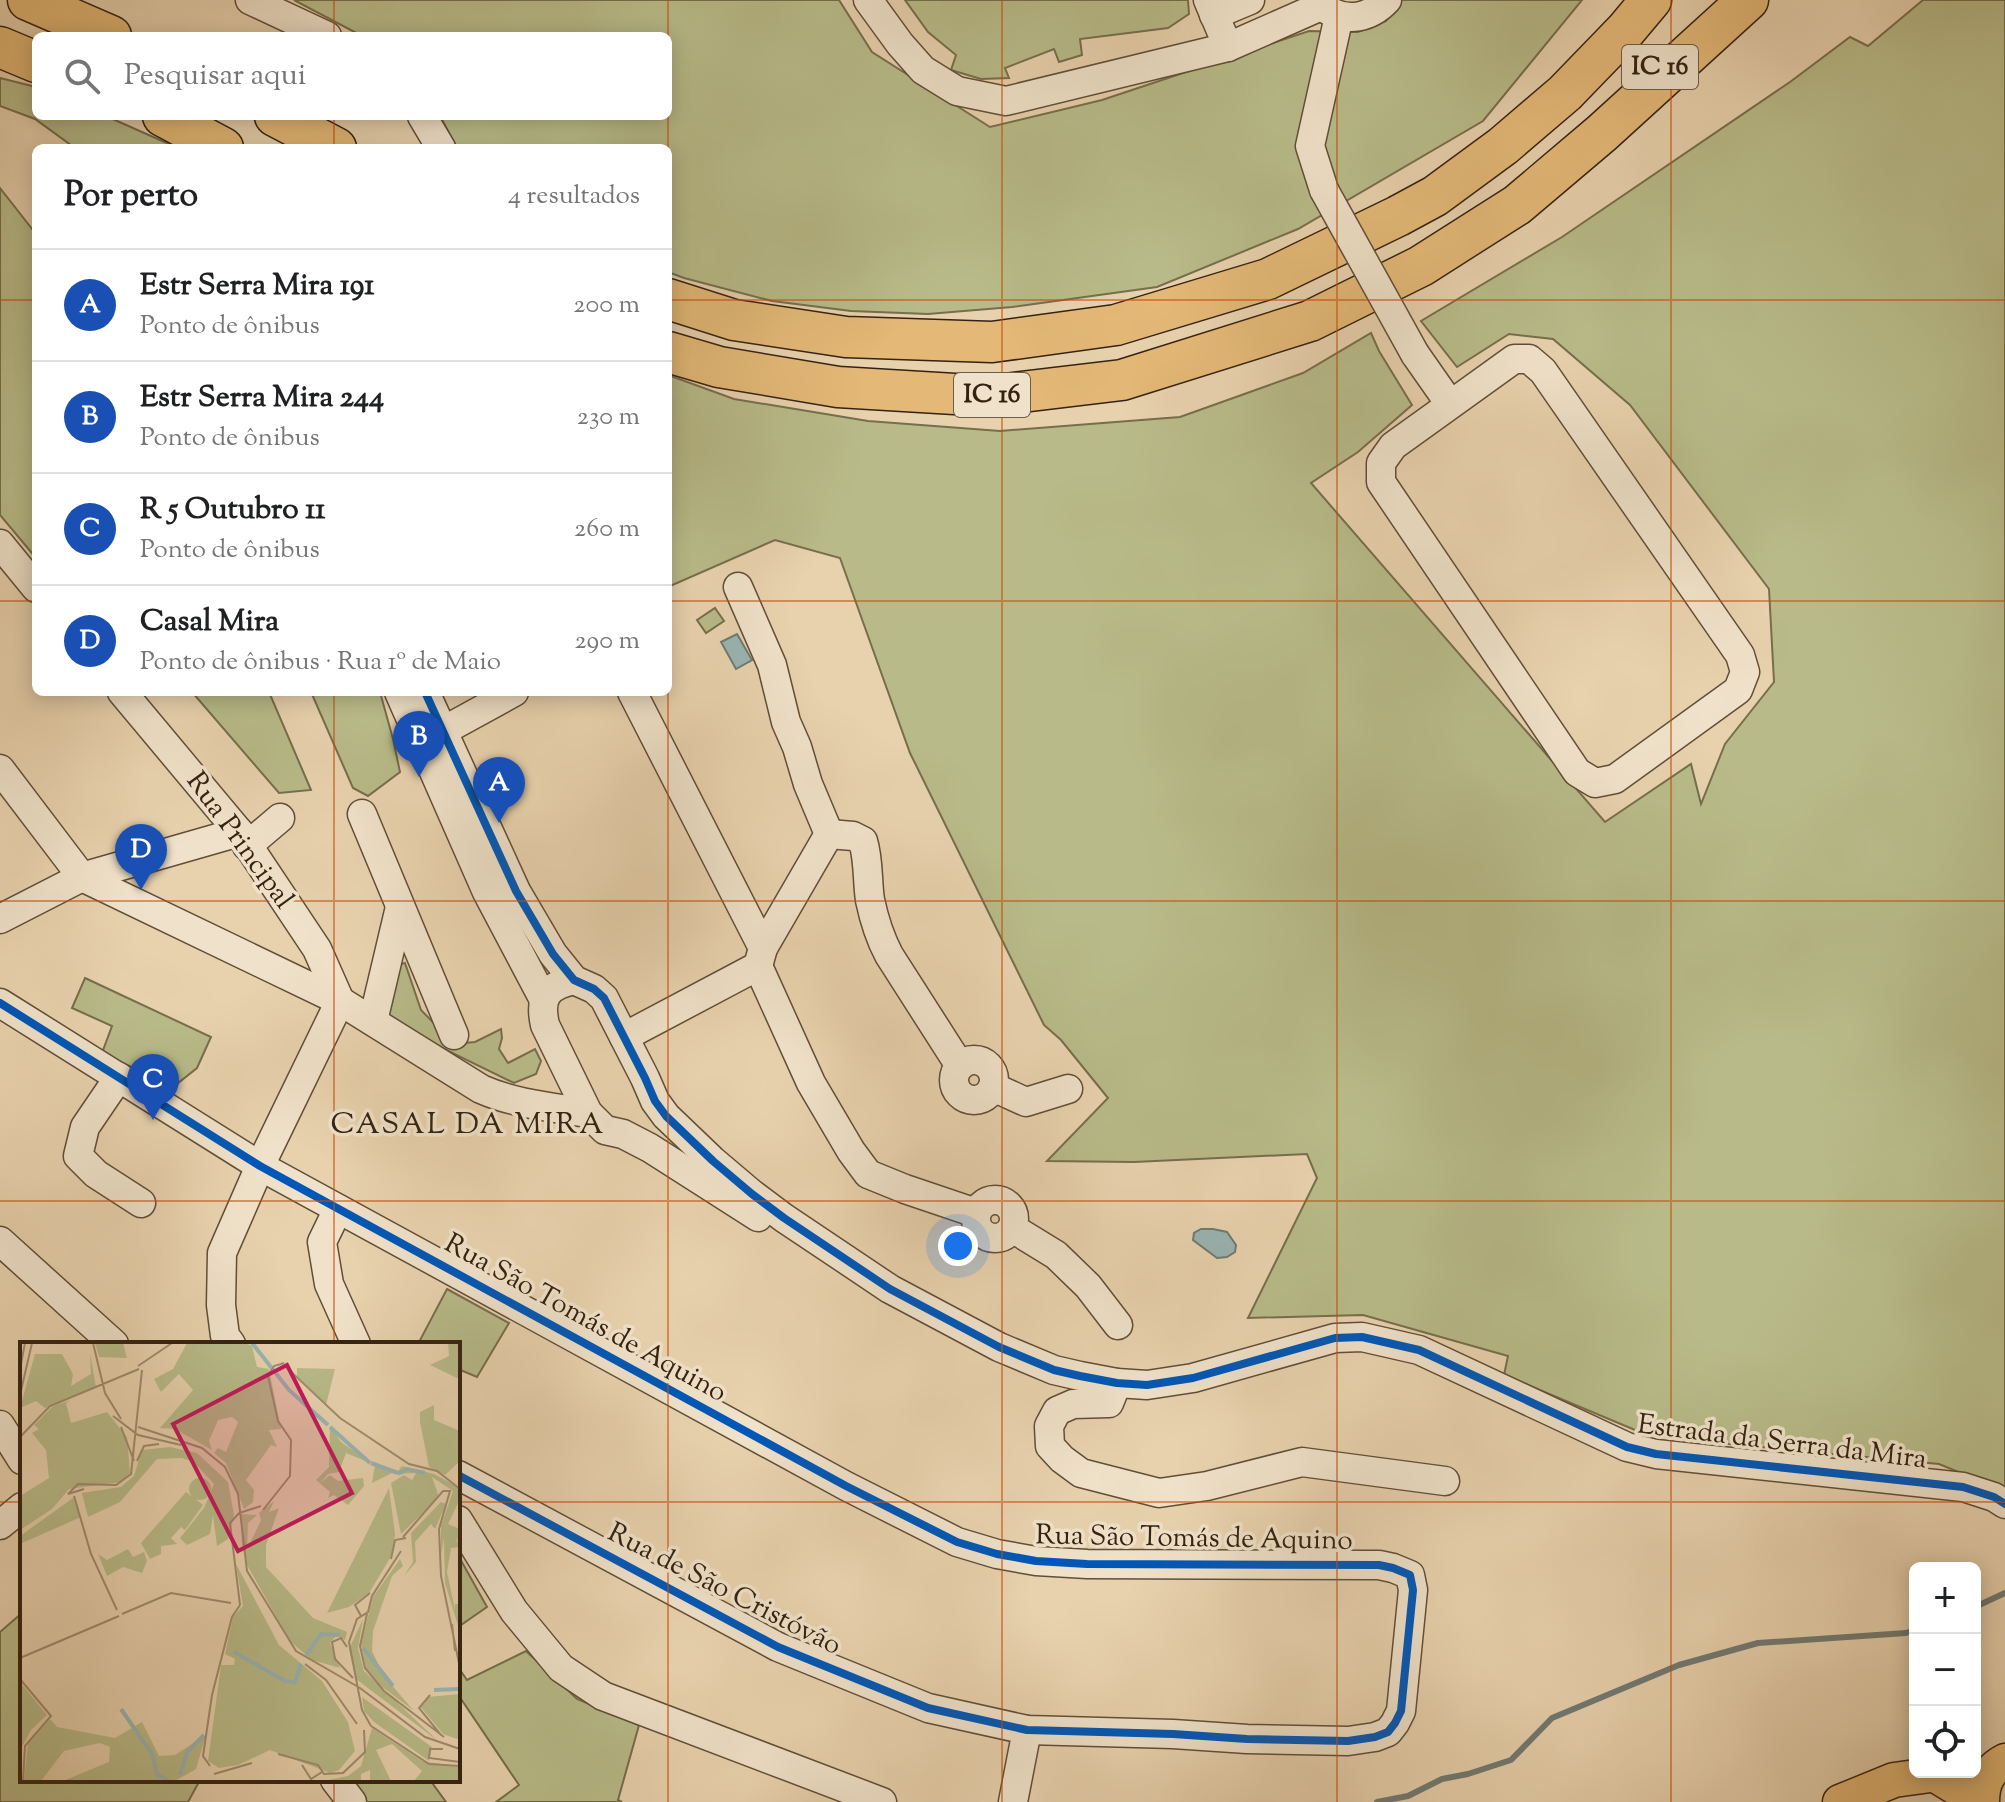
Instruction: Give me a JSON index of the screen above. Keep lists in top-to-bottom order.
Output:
{
  "streets": {
    "highway": ["IC 16"],
    "street": [
      "Rua Principal",
      "Rua São Tomás de Aquino",
      "Estrada da Serra da Mira",
      "Rua de São Cristóvão"
    ]
  },
  "crossings": [
    ["Rua São Tomás de Aquino", "Rua de São Cristóvão"]
  ],
  "districts": ["CASAL DA MIRA"],
  "page": {
    "search": "Pesquisar aqui",
    "heading": ["Por perto", "4 resultados"],
    "list": [
      {
        "mark": "A",
        "name": "Estr Serra Mira 191",
        "note": "Ponto de ônibus",
        "value": "200 m"
      },
      {
        "mark": "B",
        "name": "Estr Serra Mira 244",
        "note": "Ponto de ônibus",
        "value": "230 m"
      },
      {
        "mark": "C",
        "name": "R 5 Outubro 11",
        "note": "Ponto de ônibus",
        "value": "260 m"
      },
      {
        "mark": "D",
        "name": "Casal Mira",
        "note": "Ponto de ônibus · Rua 1º de Maio",
        "value": "290 m"
      }
    ],
    "pins": [
      "B",
      "A",
      "D",
      "C"
    ],
    "map_buttons": ["+", "−"]
  }
}
